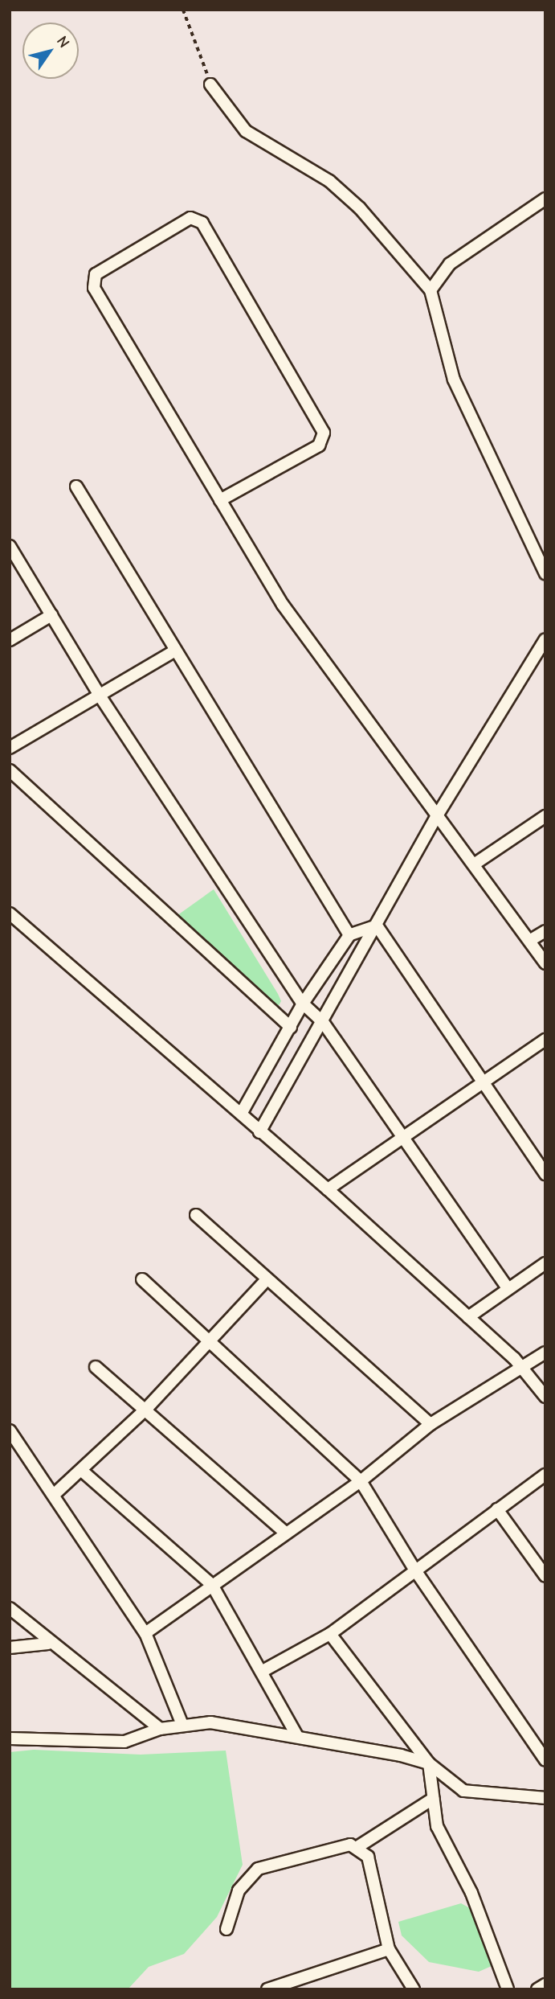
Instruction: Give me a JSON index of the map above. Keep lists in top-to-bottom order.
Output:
{
  "north": "top right"
}
